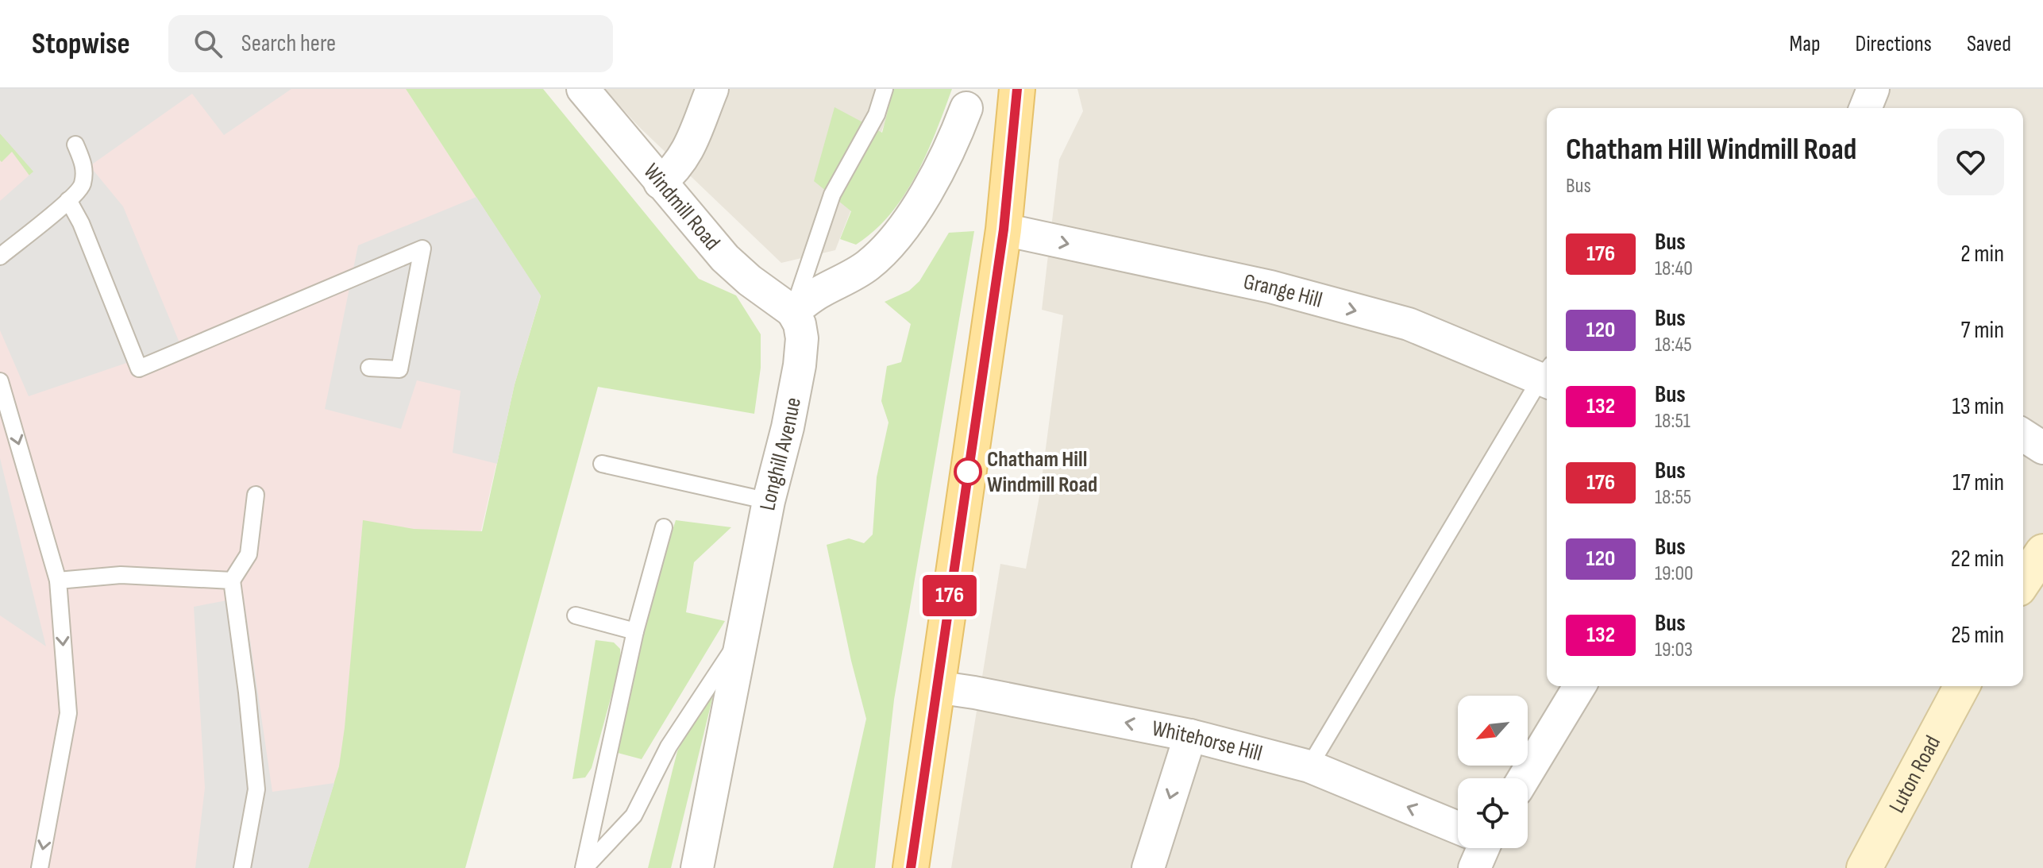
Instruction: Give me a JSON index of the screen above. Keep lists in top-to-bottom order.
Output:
{
  "streets": {
    "street": [
      "Windmill Road",
      "Grange Hill",
      "Longhill Avenue",
      "Whitehorse Hill",
      "Luton Road"
    ]
  },
  "crossings": [
    ["Windmill Road", "Longhill Avenue"]
  ],
  "one_way": ["Grange Hill", "Whitehorse Hill"],
  "places": ["Chatham Hill Windmill Road"],
  "lines": ["bus line 176"],
  "north": "bottom left",
  "page": {
    "header": "Stopwise",
    "search": "Search here",
    "nav": ["Map", "Directions", "Saved"],
    "on_map": "176",
    "heading": ["Chatham Hill Windmill Road", "Bus"],
    "list": [
      {
        "mark": "176",
        "name": "Bus",
        "note": "18:40",
        "value": "2 min"
      },
      {
        "mark": "120",
        "name": "Bus",
        "note": "18:45",
        "value": "7 min"
      },
      {
        "mark": "132",
        "name": "Bus",
        "note": "18:51",
        "value": "13 min"
      },
      {
        "mark": "176",
        "name": "Bus",
        "note": "18:55",
        "value": "17 min"
      },
      {
        "mark": "120",
        "name": "Bus",
        "note": "19:00",
        "value": "22 min"
      },
      {
        "mark": "132",
        "name": "Bus",
        "note": "19:03",
        "value": "25 min"
      }
    ]
  }
}
